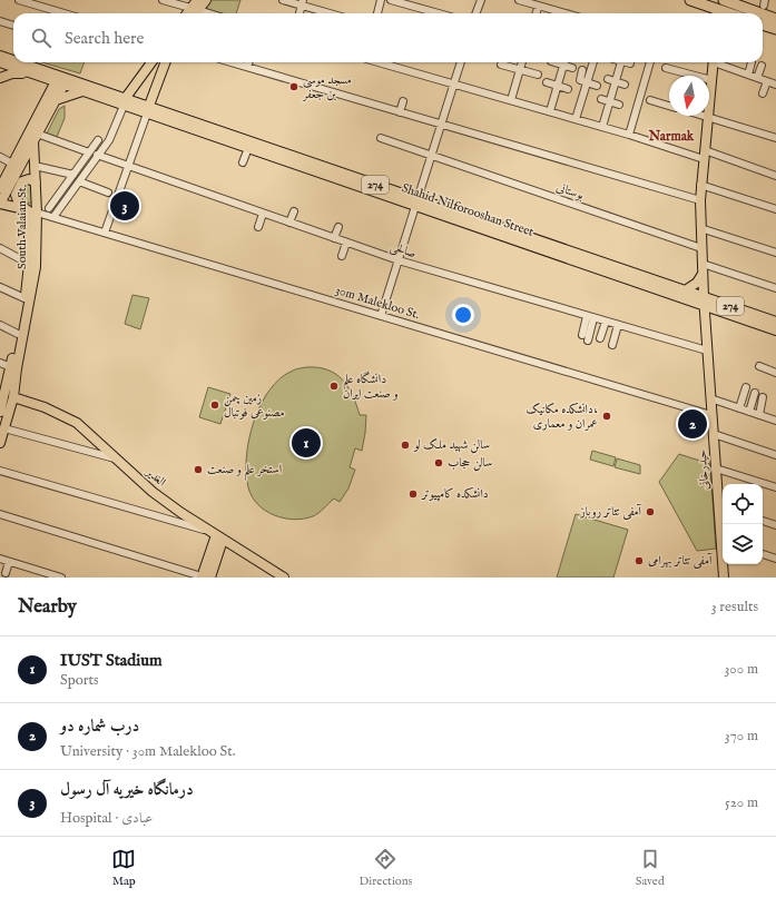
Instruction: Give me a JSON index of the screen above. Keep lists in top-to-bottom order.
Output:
{
  "streets": {
    "main road": [
      "274",
      "Shahid Nilforooshan Street",
      "South Valaian St.",
      "حیدرخانی",
      "الغدیر"
    ],
    "street": ["بوستانی", "صالحی", "30m Malekloo St."]
  },
  "crossings": [
    ["274", "Shahid Nilforooshan Street"],
    ["274", "حیدرخانی"],
    ["بوستانی", "حیدرخانی"],
    ["Shahid Nilforooshan Street", "حیدرخانی"],
    ["South Valaian St.", "30m Malekloo St."],
    ["South Valaian St.", "الغدیر"],
    ["صالحی", "حیدرخانی"],
    ["30m Malekloo St.", "حیدرخانی"]
  ],
  "districts": ["Narmak"],
  "places": [
    "مسجد موسی بن جعفر",
    "دانشگاه علم و صنعت ایران",
    "زمین چمن مصنوعی فوتبال",
    "دانشکده مکانیک، عمران و معماری",
    "سالن شهید ملک لو",
    "سالن حجاب",
    "استخر علم و صنعت",
    "دانشکده کامپیوتر",
    "آمفی تئاتر روباز",
    "آمفی تئاتر بهرامی"
  ],
  "north": "bottom",
  "page": {
    "search": "Search here",
    "pins": ["3", "2", "1"],
    "heading": ["Nearby", "3 results"],
    "list": [
      {
        "mark": "1",
        "name": "IUST Stadium",
        "note": "Sports",
        "value": "300 m"
      },
      {
        "mark": "2",
        "name": "درب شماره دو",
        "note": "University · 30m Malekloo St.",
        "value": "370 m"
      },
      {
        "mark": "3",
        "name": "درمانگاه خیریه آل رسول",
        "note": "Hospital · عبادی",
        "value": "520 m"
      }
    ],
    "nav": ["Map", "Directions", "Saved"]
  }
}
